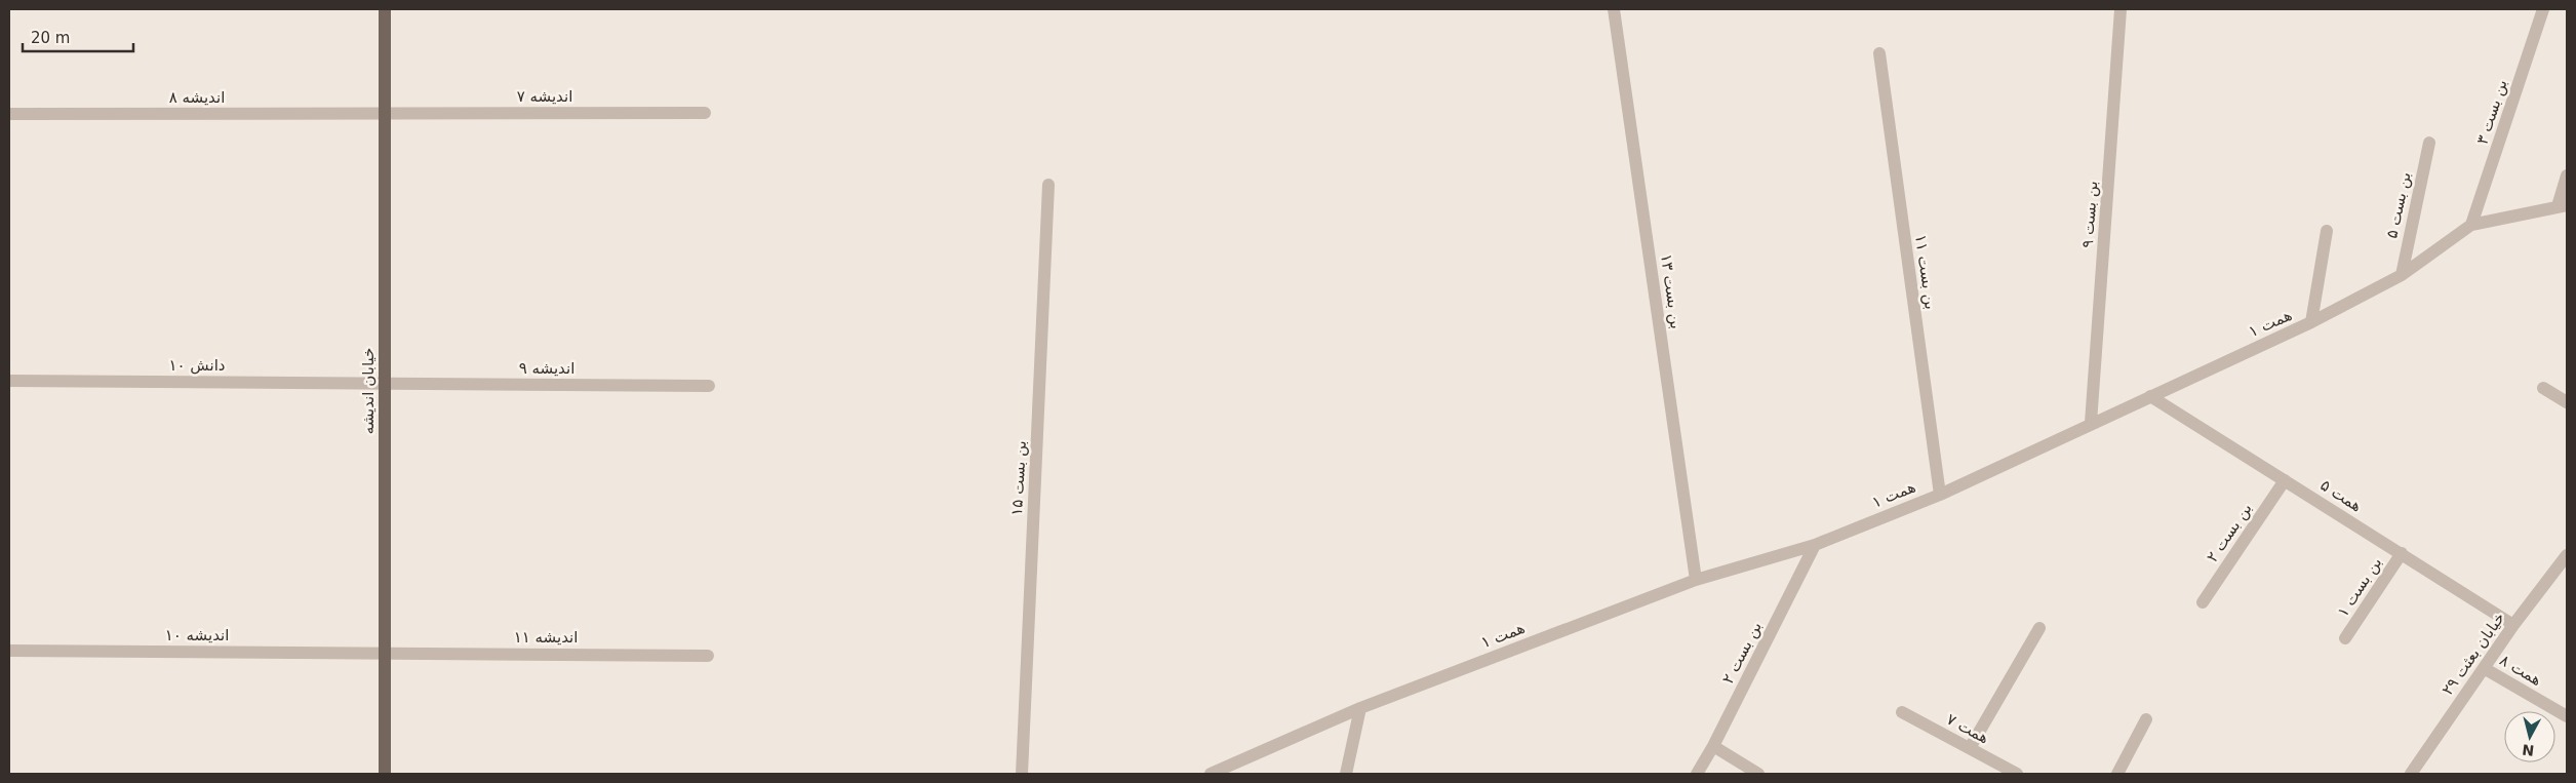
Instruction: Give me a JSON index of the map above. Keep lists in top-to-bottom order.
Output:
{
  "streets": {
    "main road": ["خیابان اندیشه"],
    "street": [
      "اندیشه ۷",
      "اندیشه ۸",
      "بن بست ۳",
      "بن بست ۵",
      "بن بست ۹",
      "بن بست ۱۱",
      "بن بست ۱۳",
      "همت ۱",
      "دانش ۱۰",
      "اندیشه ۹",
      "بن بست ۱۵",
      "همت ۵",
      "بن بست ۲",
      "بن بست ۱",
      "اندیشه ۱۰",
      "اندیشه ۱۱",
      "خیابان بعثت ۲۹",
      "همت ۸",
      "همت ۷"
    ]
  },
  "crossings": [
    ["اندیشه ۷", "اندیشه ۸"],
    ["اندیشه ۷", "خیابان اندیشه"],
    ["اندیشه ۸", "خیابان اندیشه"],
    ["بن بست ۳", "همت ۱"],
    ["بن بست ۵", "همت ۱"],
    ["بن بست ۹", "همت ۱"],
    ["بن بست ۱۱", "همت ۱"],
    ["بن بست ۱۳", "همت ۱"],
    ["همت ۱", "همت ۵"],
    ["همت ۱", "بن بست ۲"],
    ["دانش ۱۰", "اندیشه ۹"],
    ["دانش ۱۰", "خیابان اندیشه"],
    ["اندیشه ۹", "خیابان اندیشه"],
    ["خیابان اندیشه", "اندیشه ۱۰"],
    ["خیابان اندیشه", "اندیشه ۱۱"],
    ["همت ۵", "بن بست ۲"],
    ["همت ۵", "بن بست ۱"],
    ["همت ۵", "خیابان بعثت ۲۹"],
    ["اندیشه ۱۰", "اندیشه ۱۱"],
    ["خیابان بعثت ۲۹", "همت ۸"]
  ],
  "scale_bar": "20 m",
  "north": "bottom"
}
